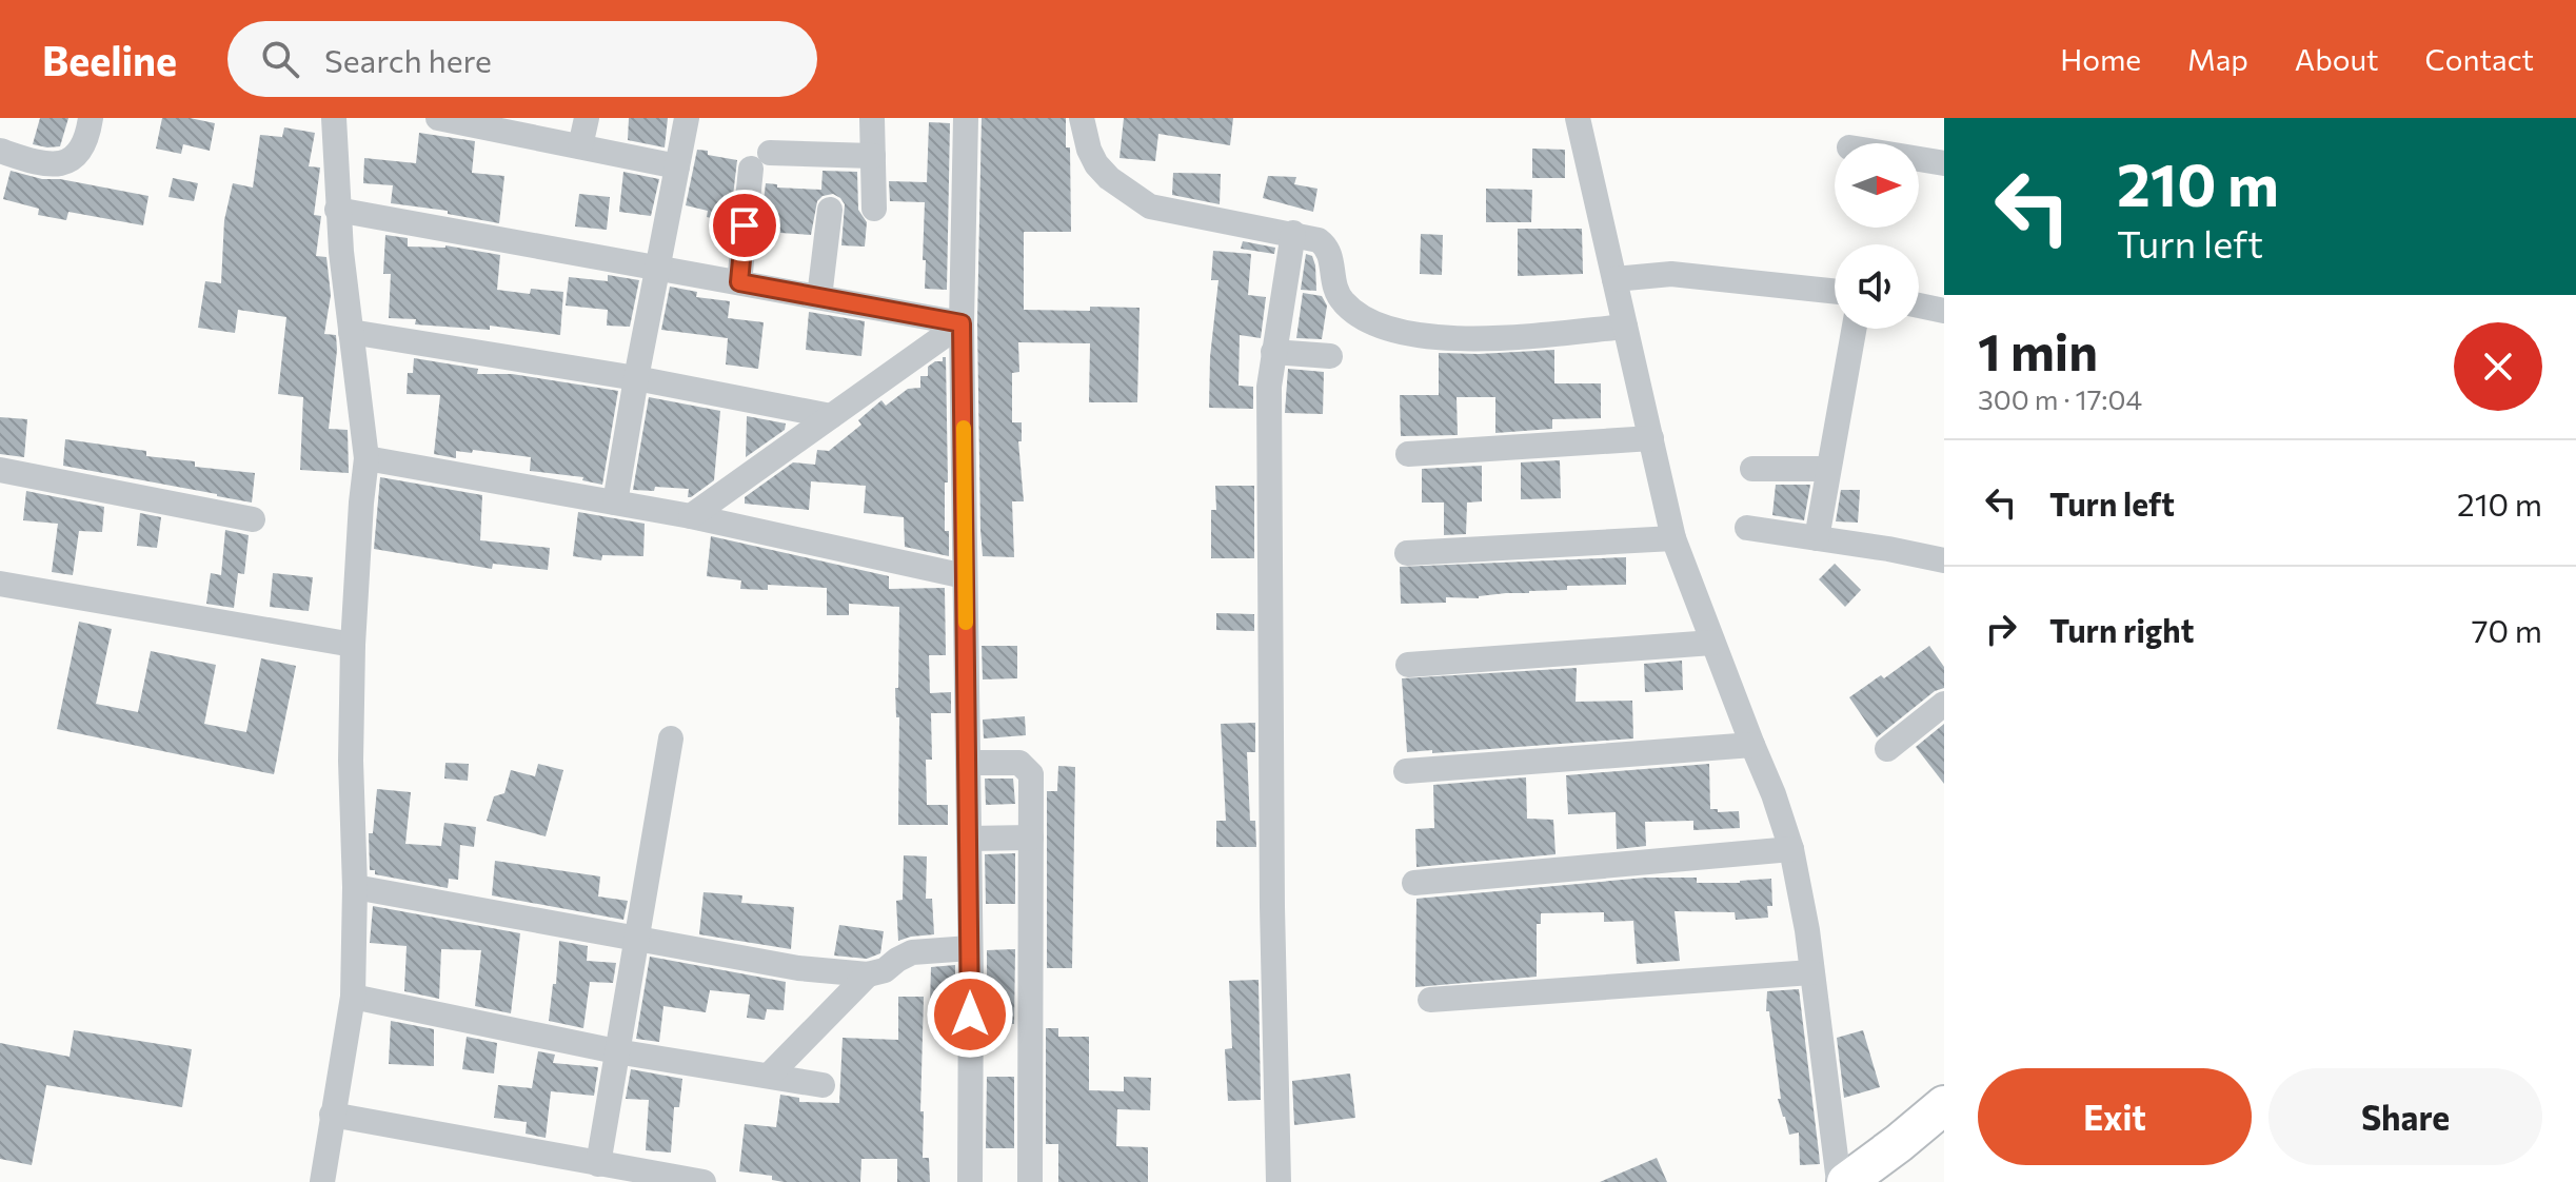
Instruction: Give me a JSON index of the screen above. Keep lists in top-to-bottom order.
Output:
{
  "north": "right",
  "page": {
    "header": "Beeline",
    "search": "Search here",
    "nav": [
      "Home",
      "Map",
      "About",
      "Contact"
    ],
    "turn": ["210 m", "Turn left"],
    "heading": ["1 min", "300 m · 17:04"],
    "list": [
      {
        "name": "Turn left",
        "value": "210 m"
      },
      {
        "name": "Turn right",
        "value": "70 m"
      }
    ],
    "buttons": ["Exit", "Share"]
  }
}
